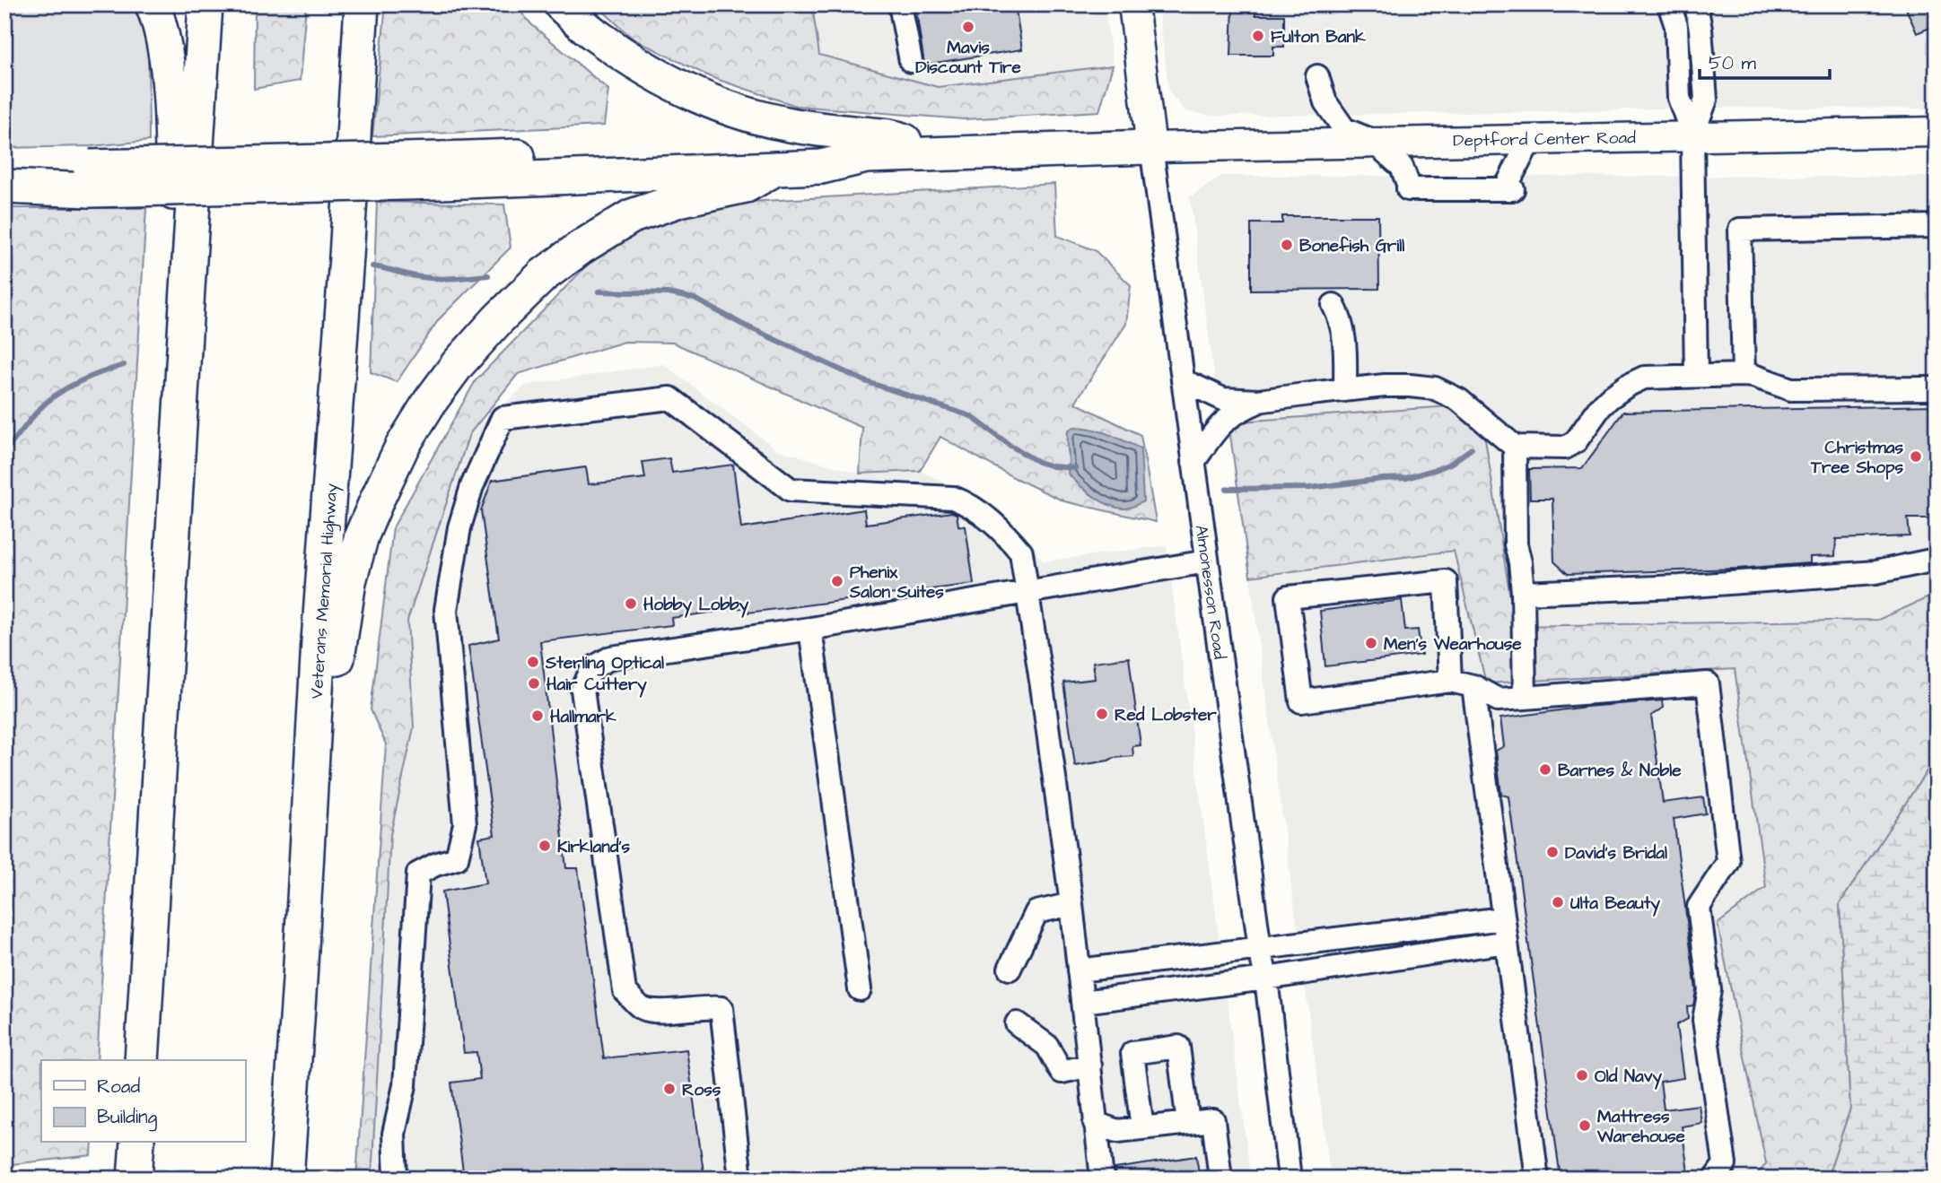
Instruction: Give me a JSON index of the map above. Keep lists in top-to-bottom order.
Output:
{
  "streets": {
    "highway": ["Veterans Memorial Highway"],
    "main road": ["Deptford Center Road", "Almonesson Road"]
  },
  "crossings": [
    ["Deptford Center Road", "Almonesson Road"]
  ],
  "places": [
    "Mavis Discount Tire",
    "Fulton Bank",
    "Bonefish Grill",
    "Christmas Tree Shops",
    "Phenix Salon Suites",
    "Hobby Lobby",
    "Men's Wearhouse",
    "Sterling Optical",
    "Hair Cuttery",
    "Red Lobster",
    "Hallmark",
    "Barnes & Noble",
    "Kirkland's",
    "David's Bridal",
    "Ulta Beauty",
    "Old Navy",
    "Ross",
    "Mattress Warehouse"
  ],
  "legend": ["Road", "Building"],
  "scale_bar": "50 m"
}
